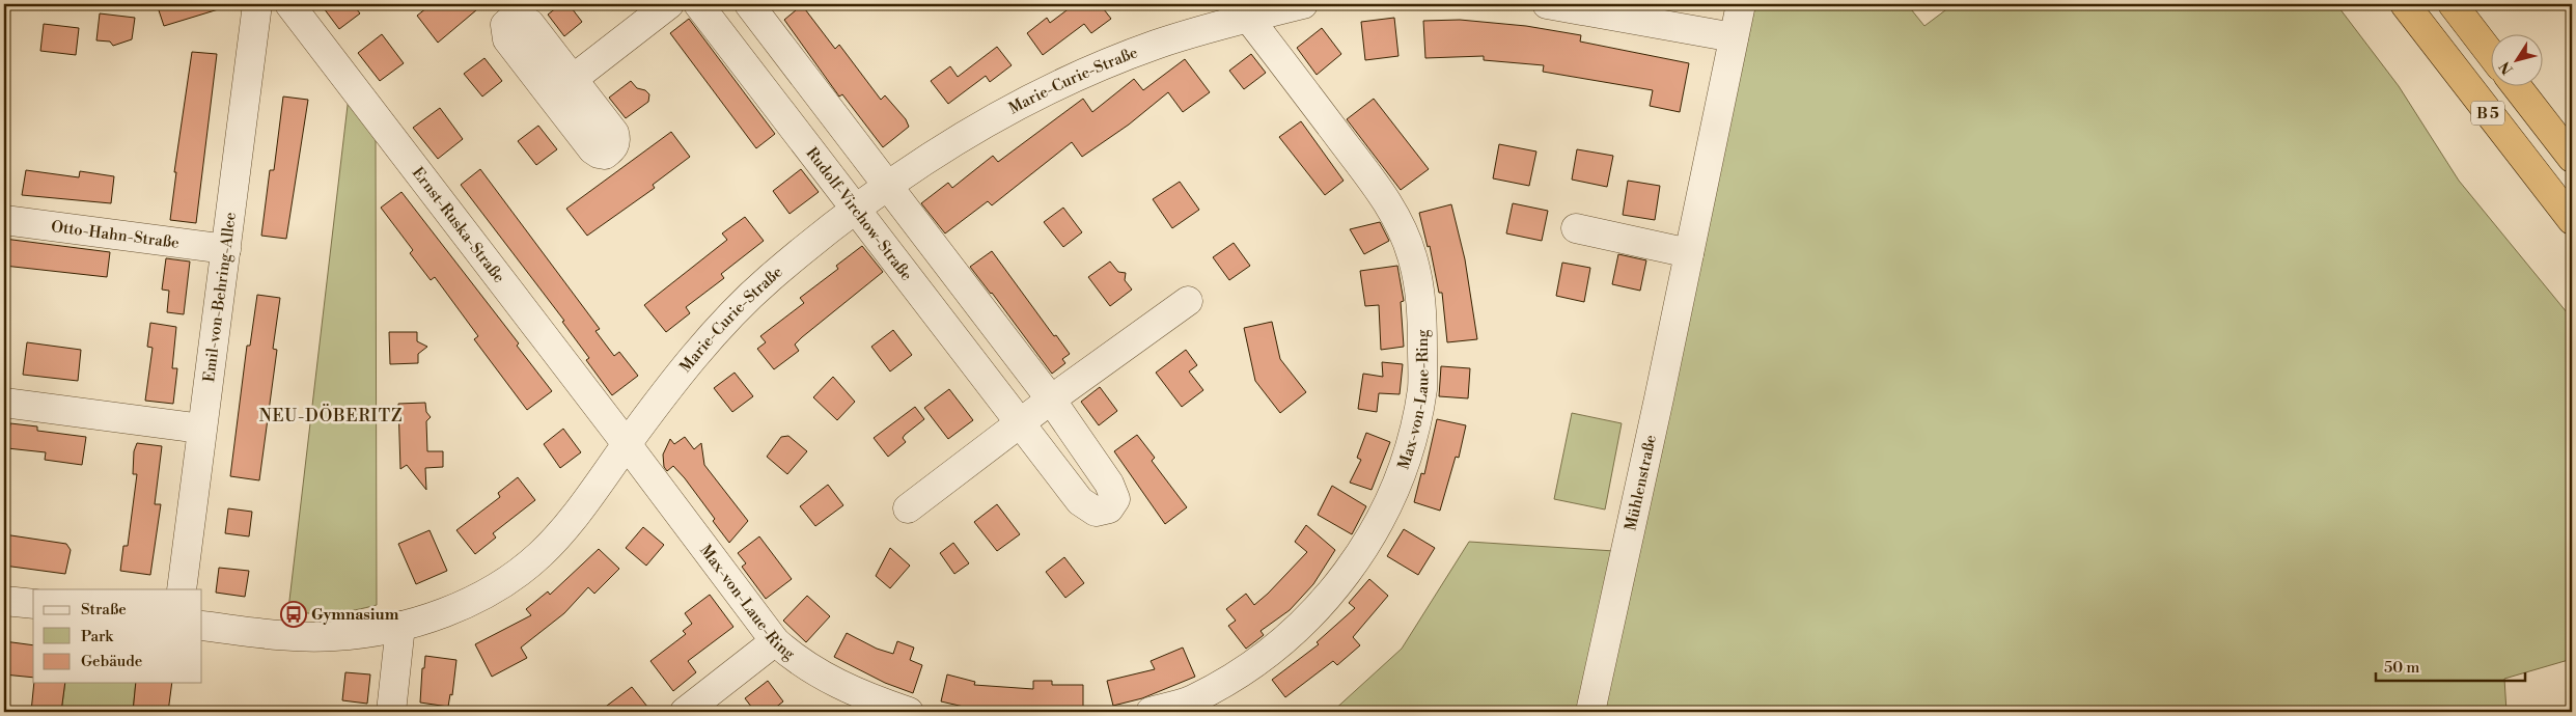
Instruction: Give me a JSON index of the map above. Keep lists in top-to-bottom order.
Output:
{
  "streets": {
    "highway": ["B 5"],
    "street": [
      "Marie-Curie-Straße",
      "Rudolf-Virchow-Straße",
      "Ernst-Ruska-Straße",
      "Otto-Hahn-Straße",
      "Emil-von-Behring-Allee",
      "Max-von-Laue-Ring",
      "Mühlenstraße"
    ]
  },
  "crossings": [
    ["Marie-Curie-Straße", "Rudolf-Virchow-Straße"],
    ["Marie-Curie-Straße", "Ernst-Ruska-Straße"],
    ["Marie-Curie-Straße", "Max-von-Laue-Ring"],
    ["Ernst-Ruska-Straße", "Max-von-Laue-Ring"],
    ["Otto-Hahn-Straße", "Emil-von-Behring-Allee"]
  ],
  "districts": ["NEU-DÖBERITZ"],
  "places": {
    "bus stop": ["Gymnasium"]
  },
  "legend": ["Straße", "Park", "Gebäude"],
  "scale_bar": "50 m",
  "north": "bottom left"
}
